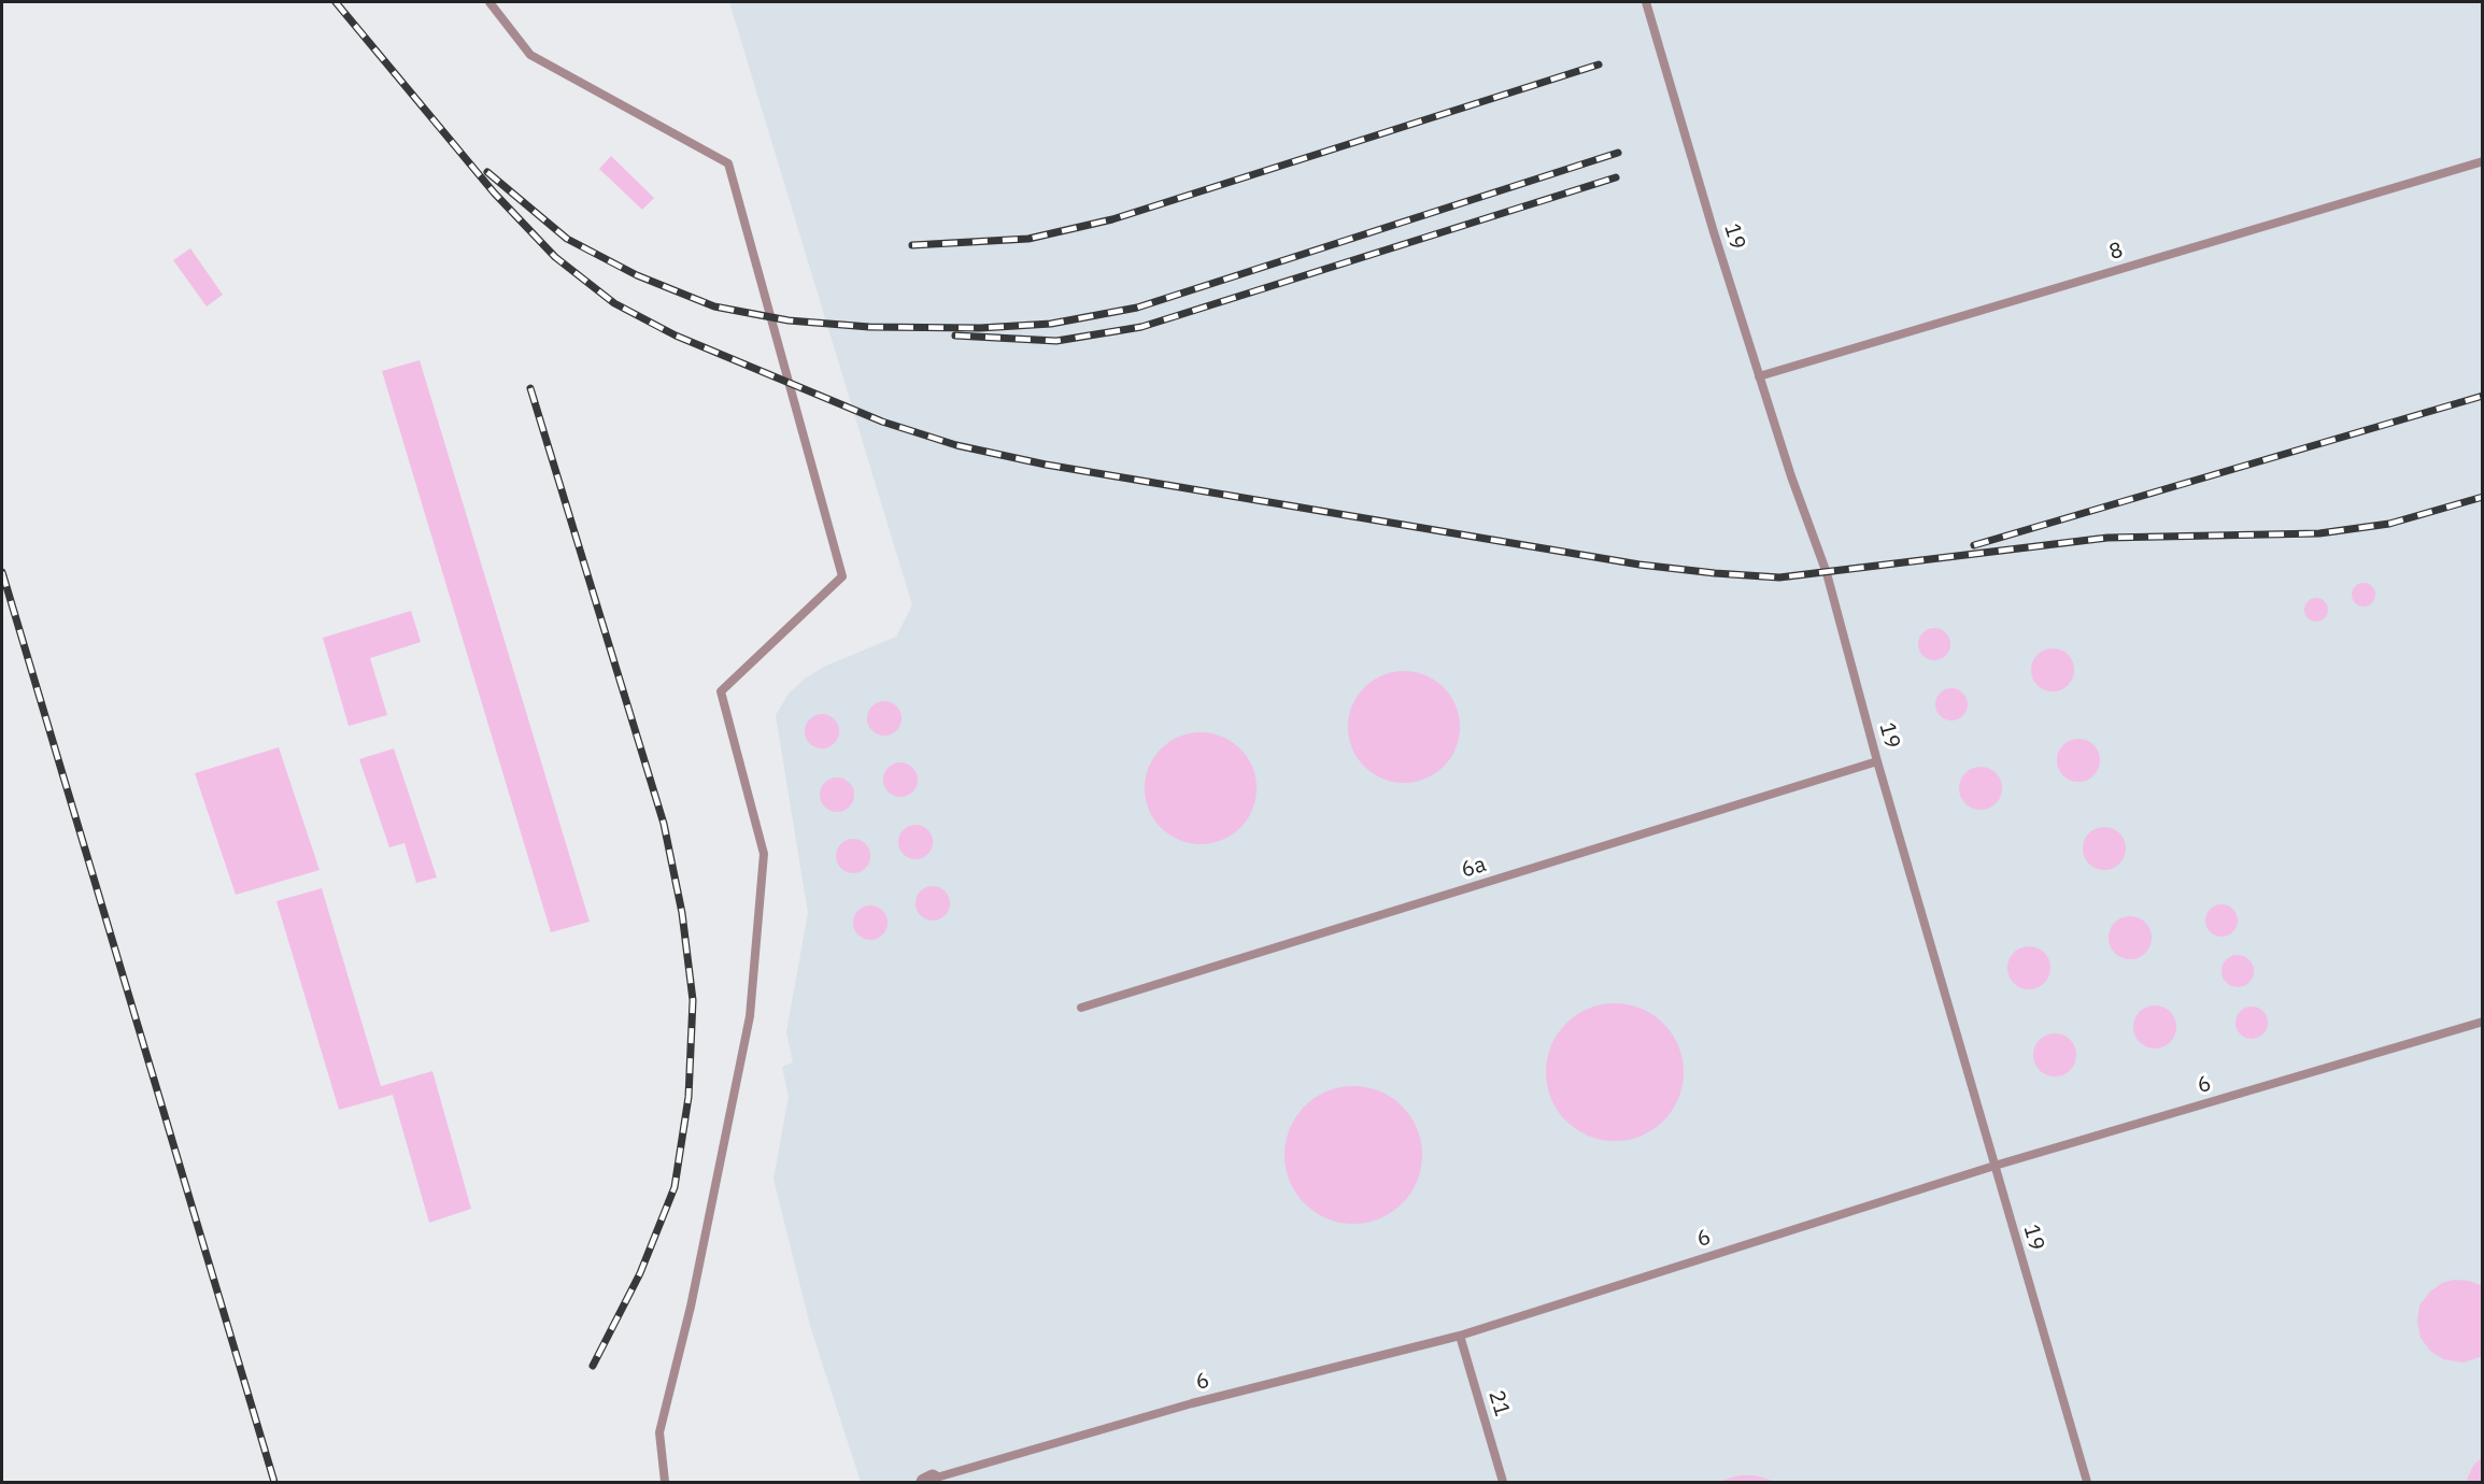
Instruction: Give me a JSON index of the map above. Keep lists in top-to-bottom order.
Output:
{
  "streets": {
    "lane": [
      "19",
      "8",
      "6a",
      "6",
      "21"
    ]
  },
  "crossings": [
    ["19", "8"],
    ["19", "6a"],
    ["19", "6"],
    ["6", "21"]
  ]
}
